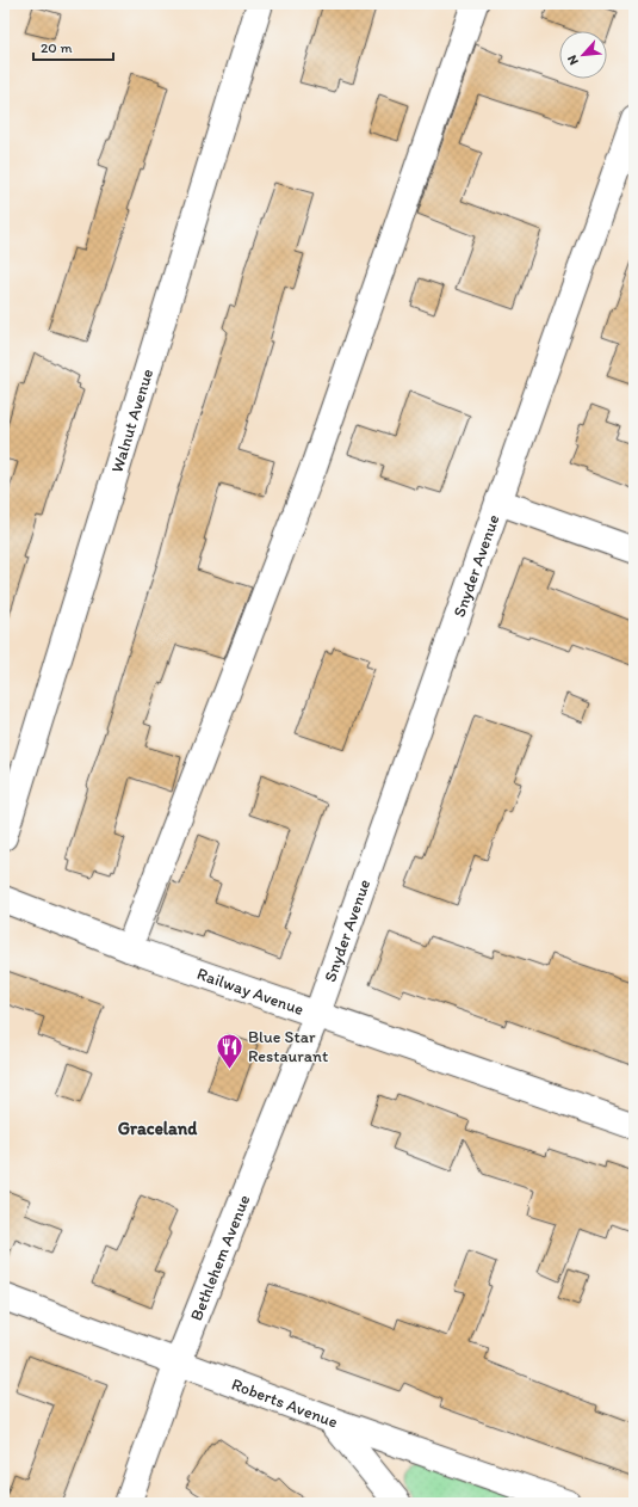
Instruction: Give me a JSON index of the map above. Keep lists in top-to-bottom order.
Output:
{
  "streets": {
    "street": [
      "Walnut Avenue",
      "Snyder Avenue",
      "Railway Avenue",
      "Bethlehem Avenue",
      "Roberts Avenue"
    ]
  },
  "crossings": [
    ["Snyder Avenue", "Railway Avenue"],
    ["Snyder Avenue", "Bethlehem Avenue"],
    ["Railway Avenue", "Bethlehem Avenue"],
    ["Bethlehem Avenue", "Roberts Avenue"]
  ],
  "districts": ["Graceland"],
  "places": {
    "restaurant": ["Blue Star Restaurant"]
  },
  "scale_bar": "20 m",
  "north": "bottom left"
}
